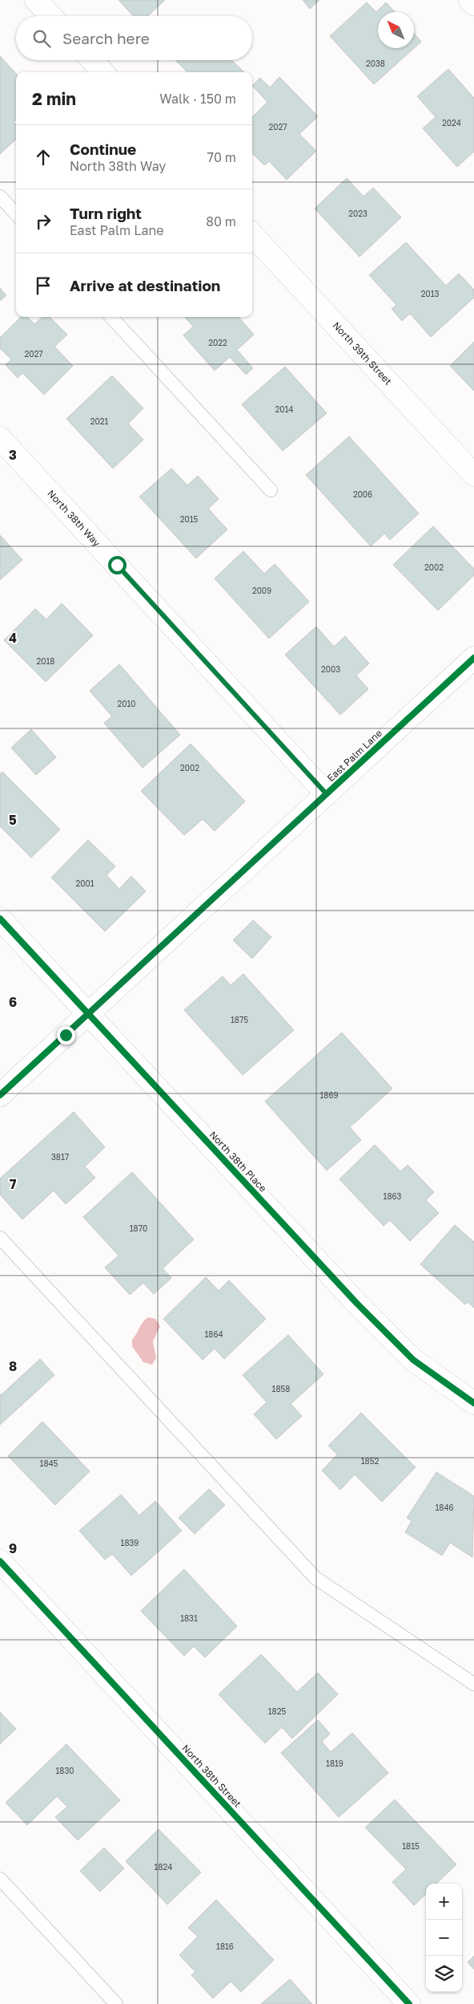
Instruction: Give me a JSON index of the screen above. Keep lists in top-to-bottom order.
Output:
{
  "streets": {
    "street": [
      "North 39th Street",
      "North 38th Way",
      "East Palm Lane",
      "North 38th Place",
      "North 38th Street"
    ]
  },
  "crossings": [
    ["North 38th Way", "East Palm Lane"],
    ["East Palm Lane", "North 38th Place"]
  ],
  "house_numbers": [
    "2038",
    "2024",
    "2027",
    "2023",
    "2013",
    "2022",
    "2027",
    "2014",
    "2021",
    "2006",
    "2015",
    "2002",
    "2009",
    "2018",
    "2003",
    "2010",
    "2002",
    "2001",
    "1875",
    "1869",
    "3817",
    "1863",
    "1870",
    "1864",
    "1858",
    "1852",
    "1845",
    "1846",
    "1839",
    "1831",
    "1825",
    "1819",
    "1830",
    "1815",
    "1824",
    "1816"
  ],
  "north": "top left",
  "page": {
    "search": "Search here",
    "heading": ["2 min", "Walk · 150 m"],
    "list": [
      ["Continue", "North 38th Way", "70 m"],
      ["Turn right", "East Palm Lane", "80 m"],
      "Arrive at destination"
    ],
    "map_buttons": ["+", "−"]
  },
  "grid": {
    "rows": [
      "3",
      "4",
      "5",
      "6",
      "7",
      "8",
      "9"
    ]
  }
}
